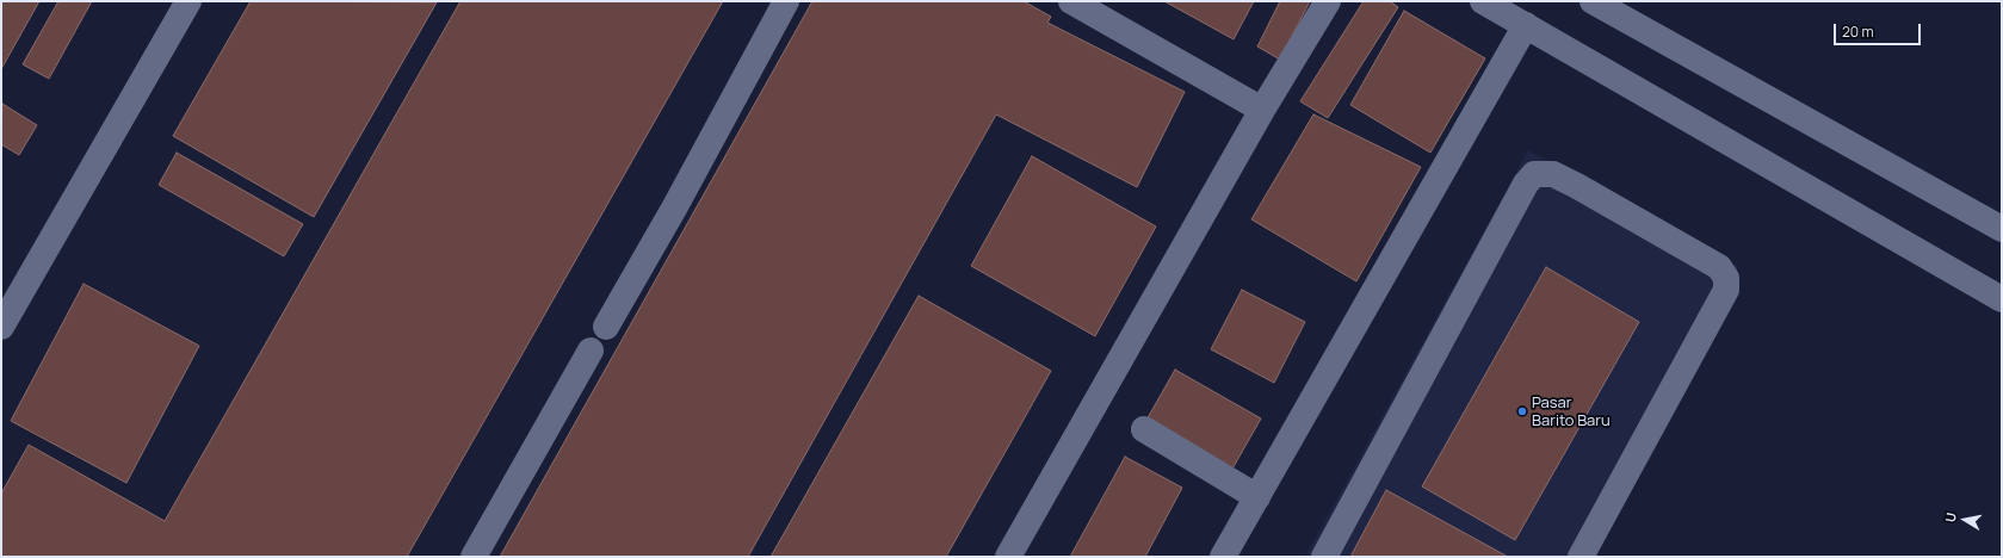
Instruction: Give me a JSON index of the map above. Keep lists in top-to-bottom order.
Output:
{
  "places": ["Pasar Barito Baru"],
  "scale_bar": "20 m",
  "north": "left"
}
